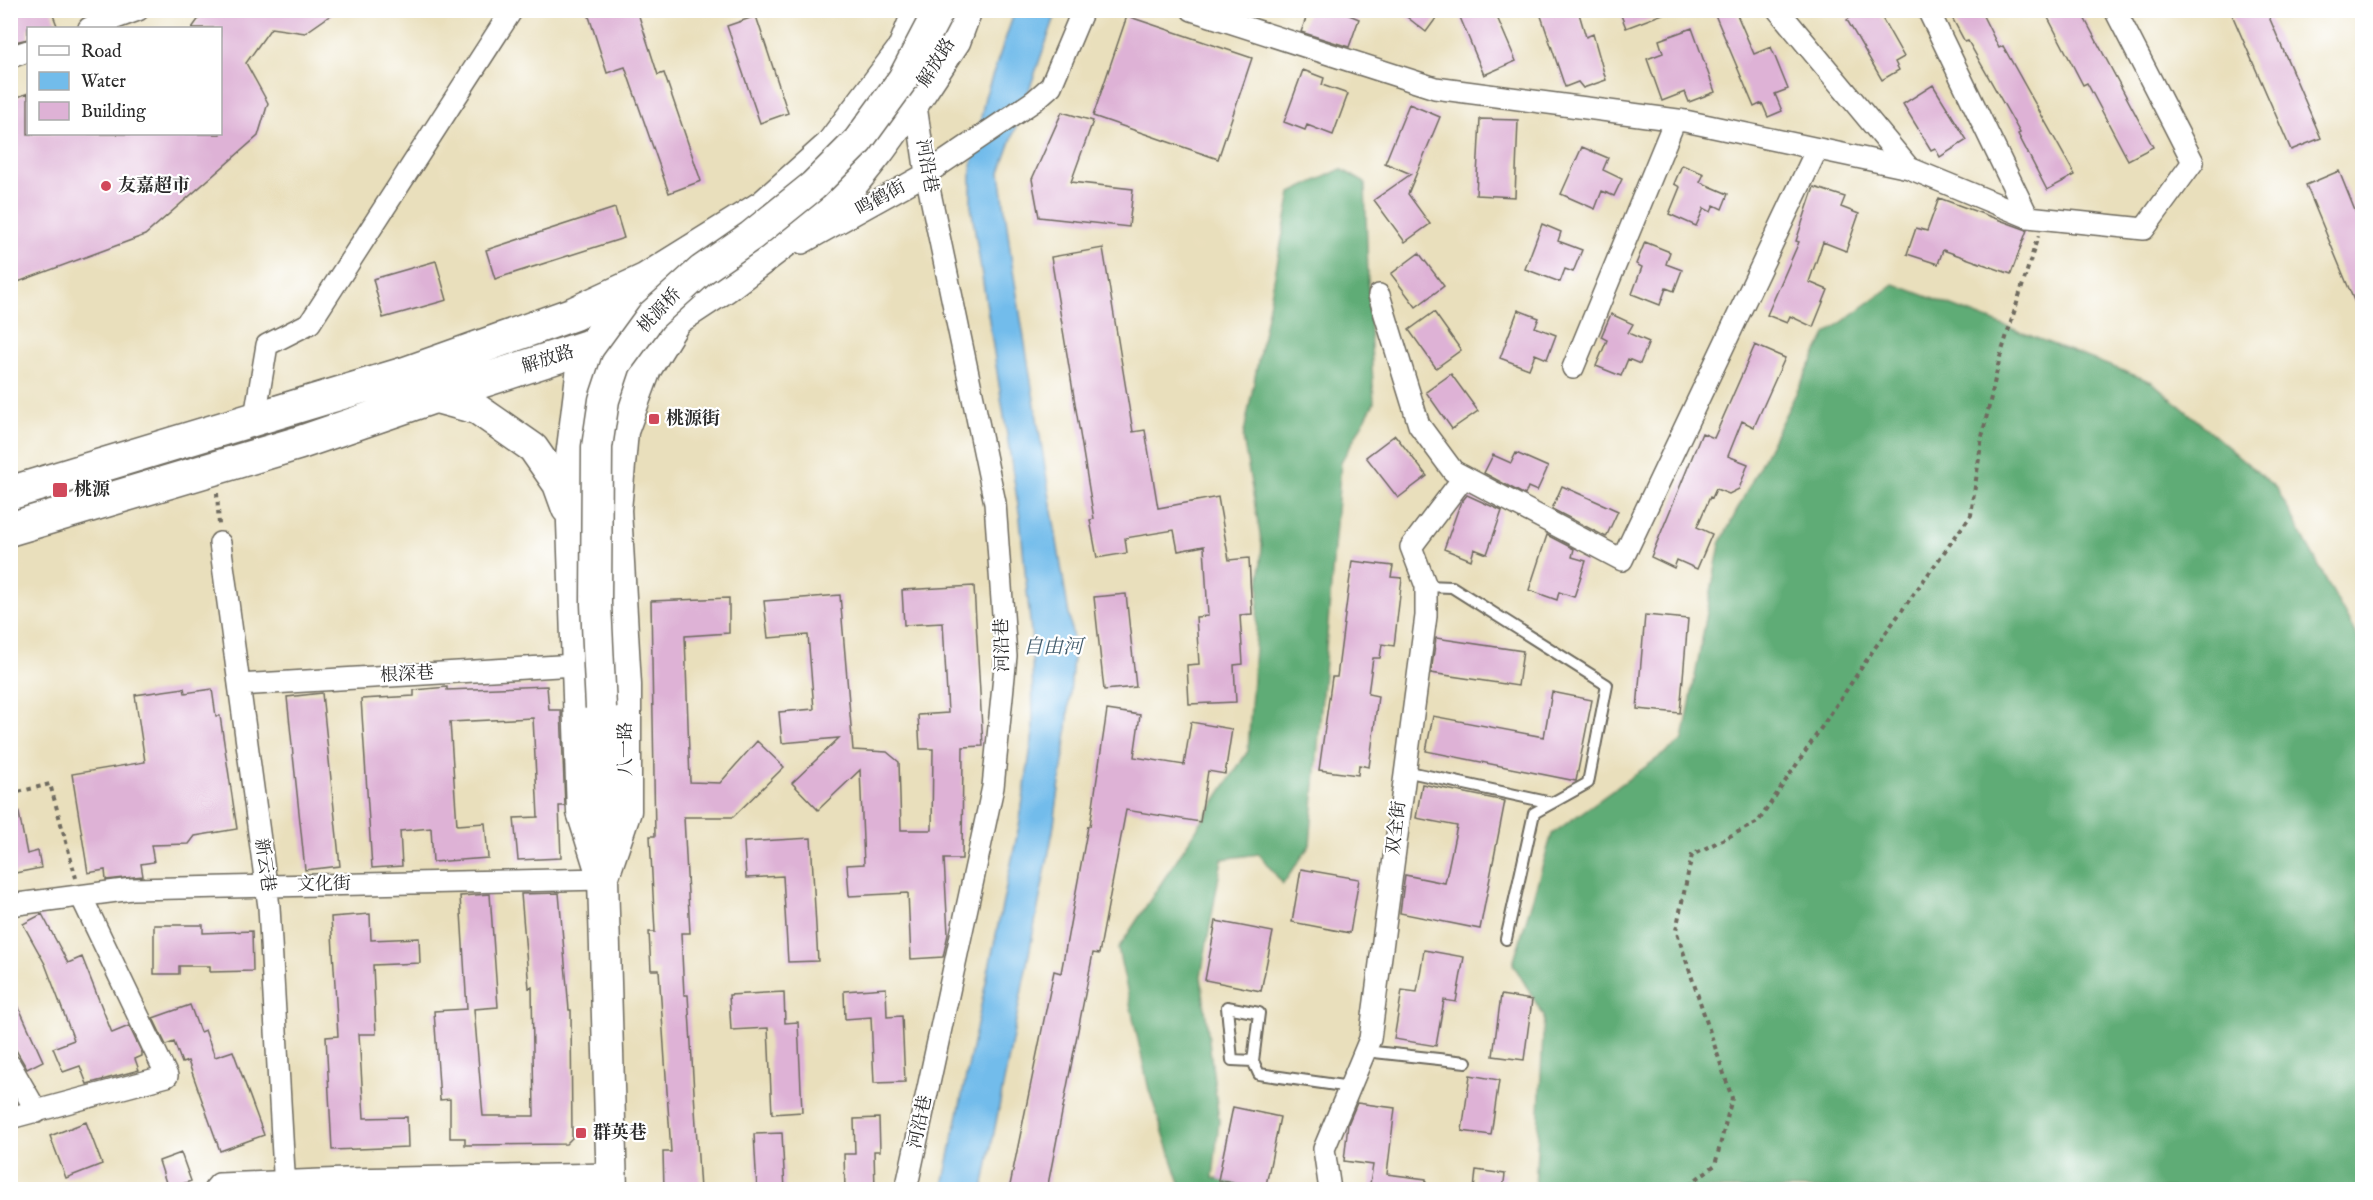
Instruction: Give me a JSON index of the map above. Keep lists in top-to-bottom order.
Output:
{
  "streets": {
    "main road": ["解放路", "桃源桥", "八一路"],
    "street": [
      "河沿巷",
      "鸣鹤街",
      "根深巷",
      "双全街",
      "新云巷",
      "文化街"
    ]
  },
  "crossings": [
    ["解放路", "河沿巷"],
    ["解放路", "鸣鹤街"],
    ["解放路", "八一路"],
    ["河沿巷", "鸣鹤街"],
    ["桃源桥", "八一路"],
    ["桃源桥", "文化街"],
    ["根深巷", "新云巷"],
    ["八一路", "文化街"],
    ["新云巷", "文化街"]
  ],
  "water": ["自由河"],
  "places": {
    "other": ["友嘉超市"],
    "transit": ["桃源街", "桃源", "群英巷"]
  },
  "legend": ["Road", "Water", "Building"]
}
